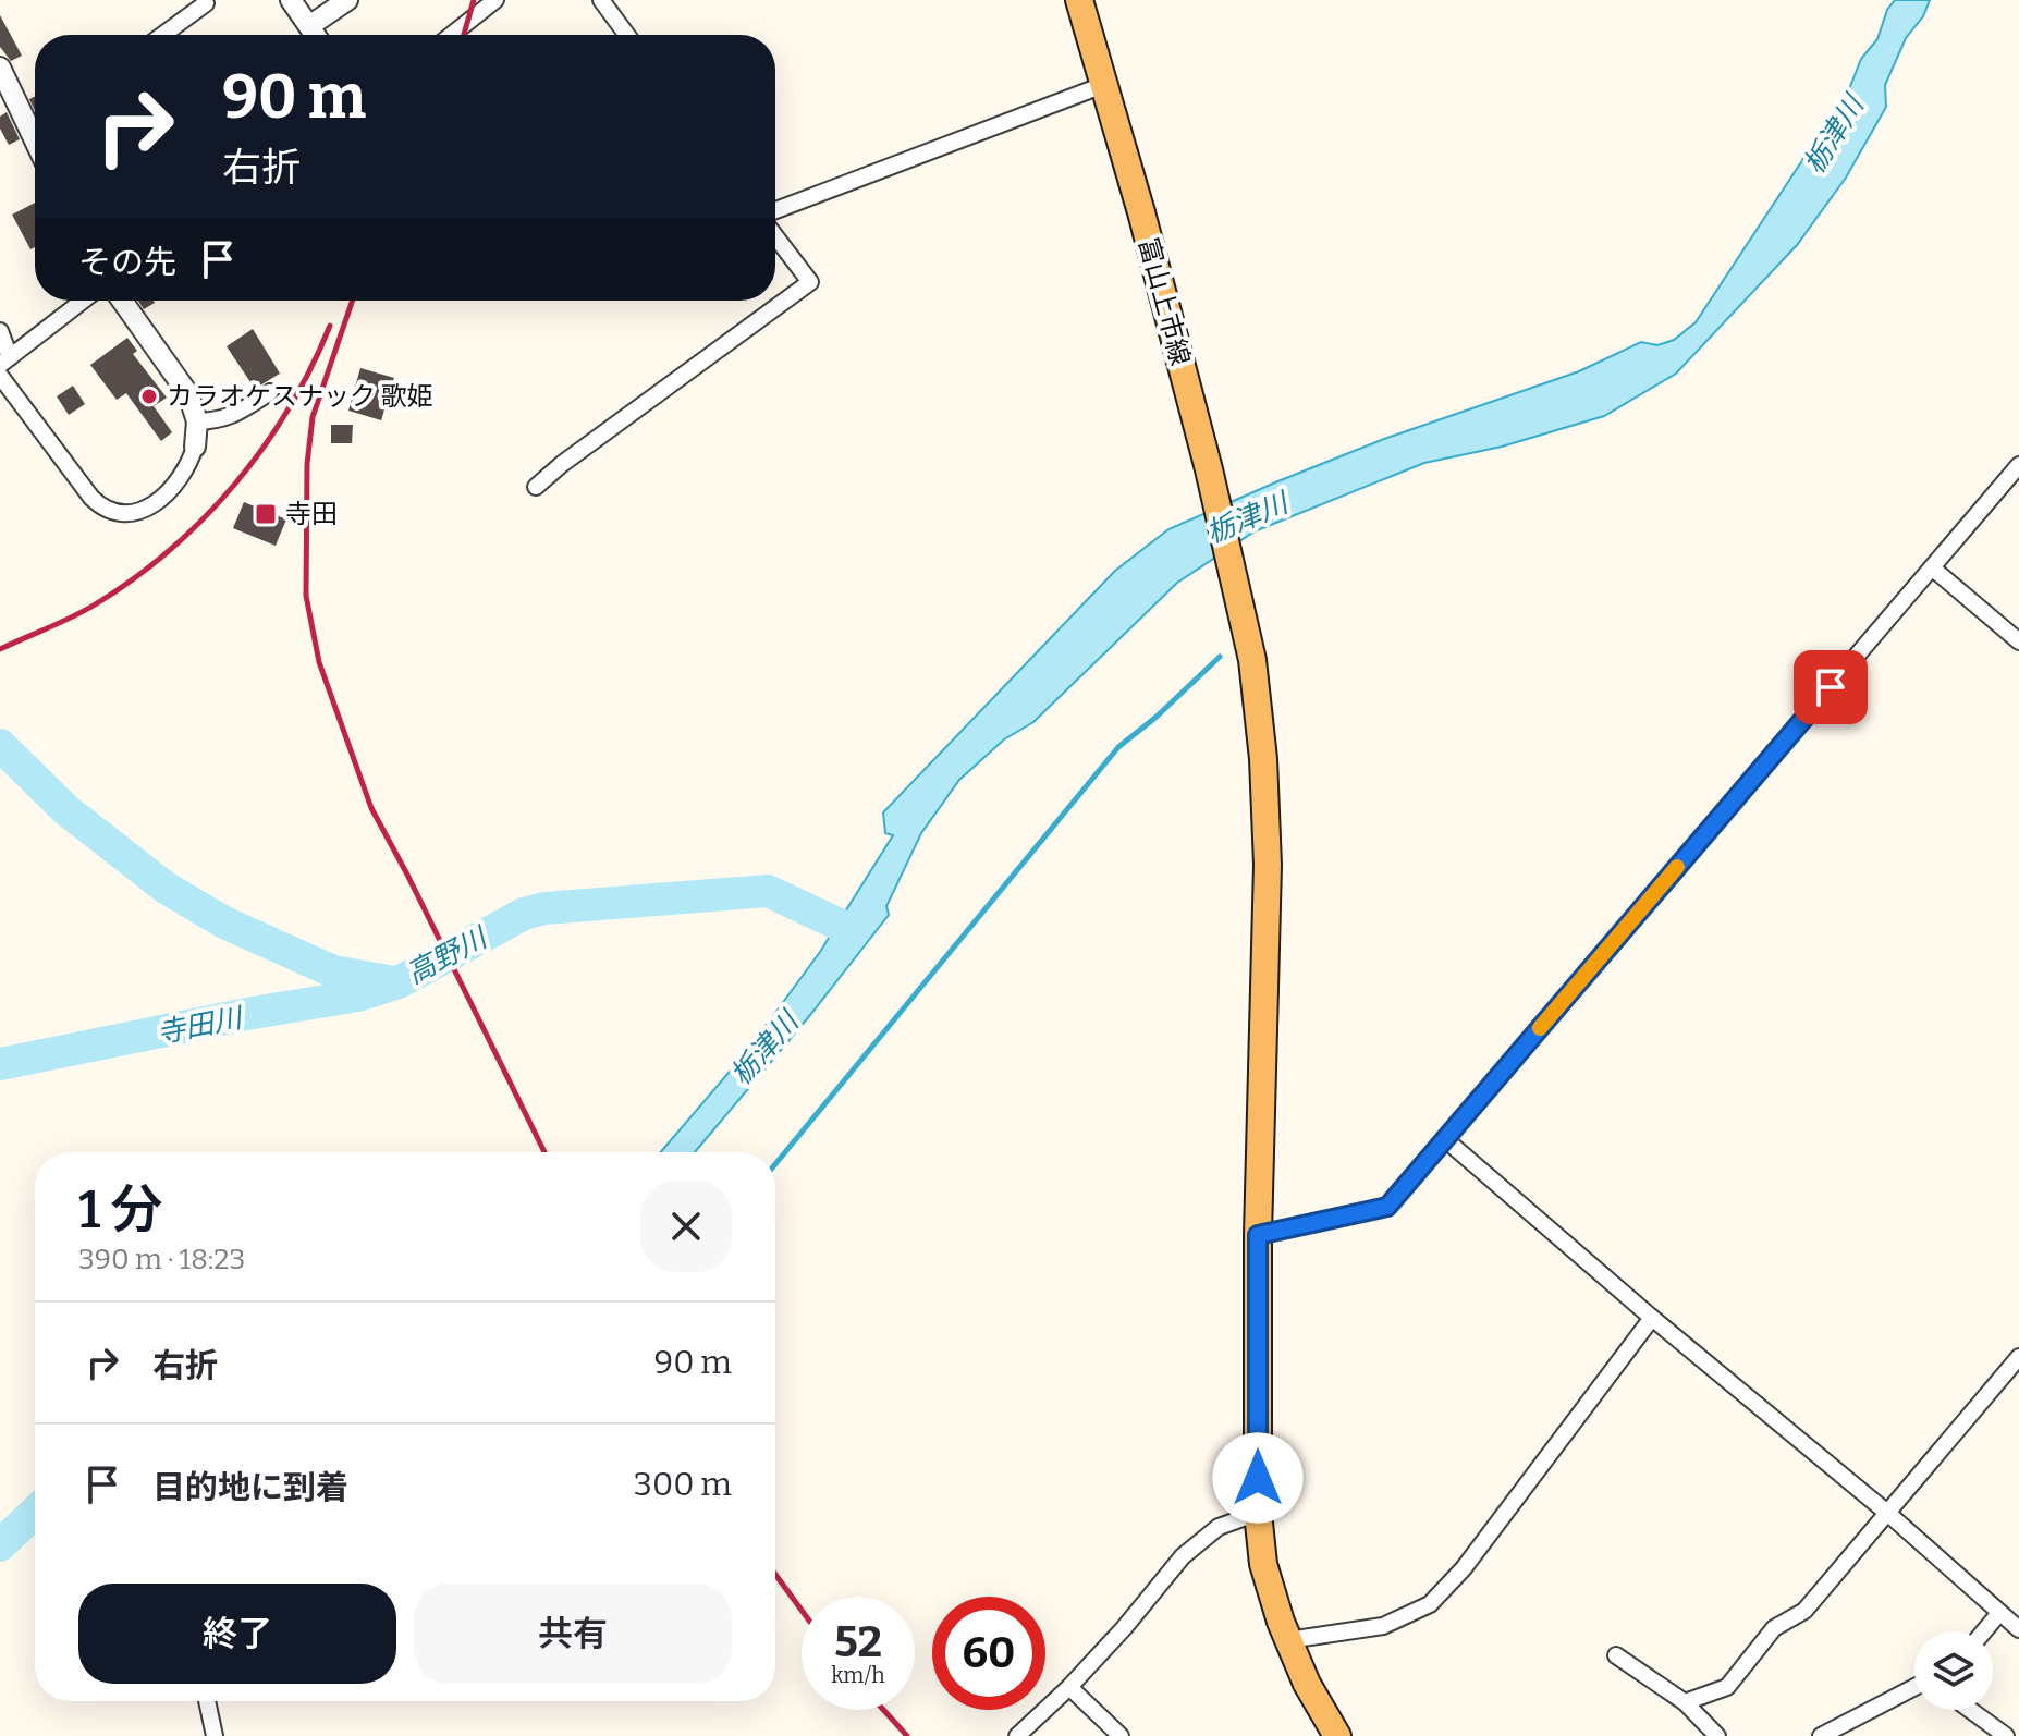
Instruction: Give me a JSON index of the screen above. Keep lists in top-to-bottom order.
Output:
{
  "streets": {
    "main road": ["富山上市線"]
  },
  "water": ["栃津川", "高野川", "寺田川"],
  "places": {
    "other": ["カラオケスナック 歌姫"],
    "transit": ["寺田"]
  },
  "page": {
    "turn": ["90 m", "右折"],
    "then": "その先",
    "heading": ["1 分", "390 m · 18:23"],
    "list": [
      {
        "name": "右折",
        "value": "90 m"
      },
      {
        "name": "目的地に到着",
        "value": "300 m"
      }
    ],
    "buttons": ["終了", "共有"],
    "speed": "52 km/h",
    "limit": "60"
  }
}
